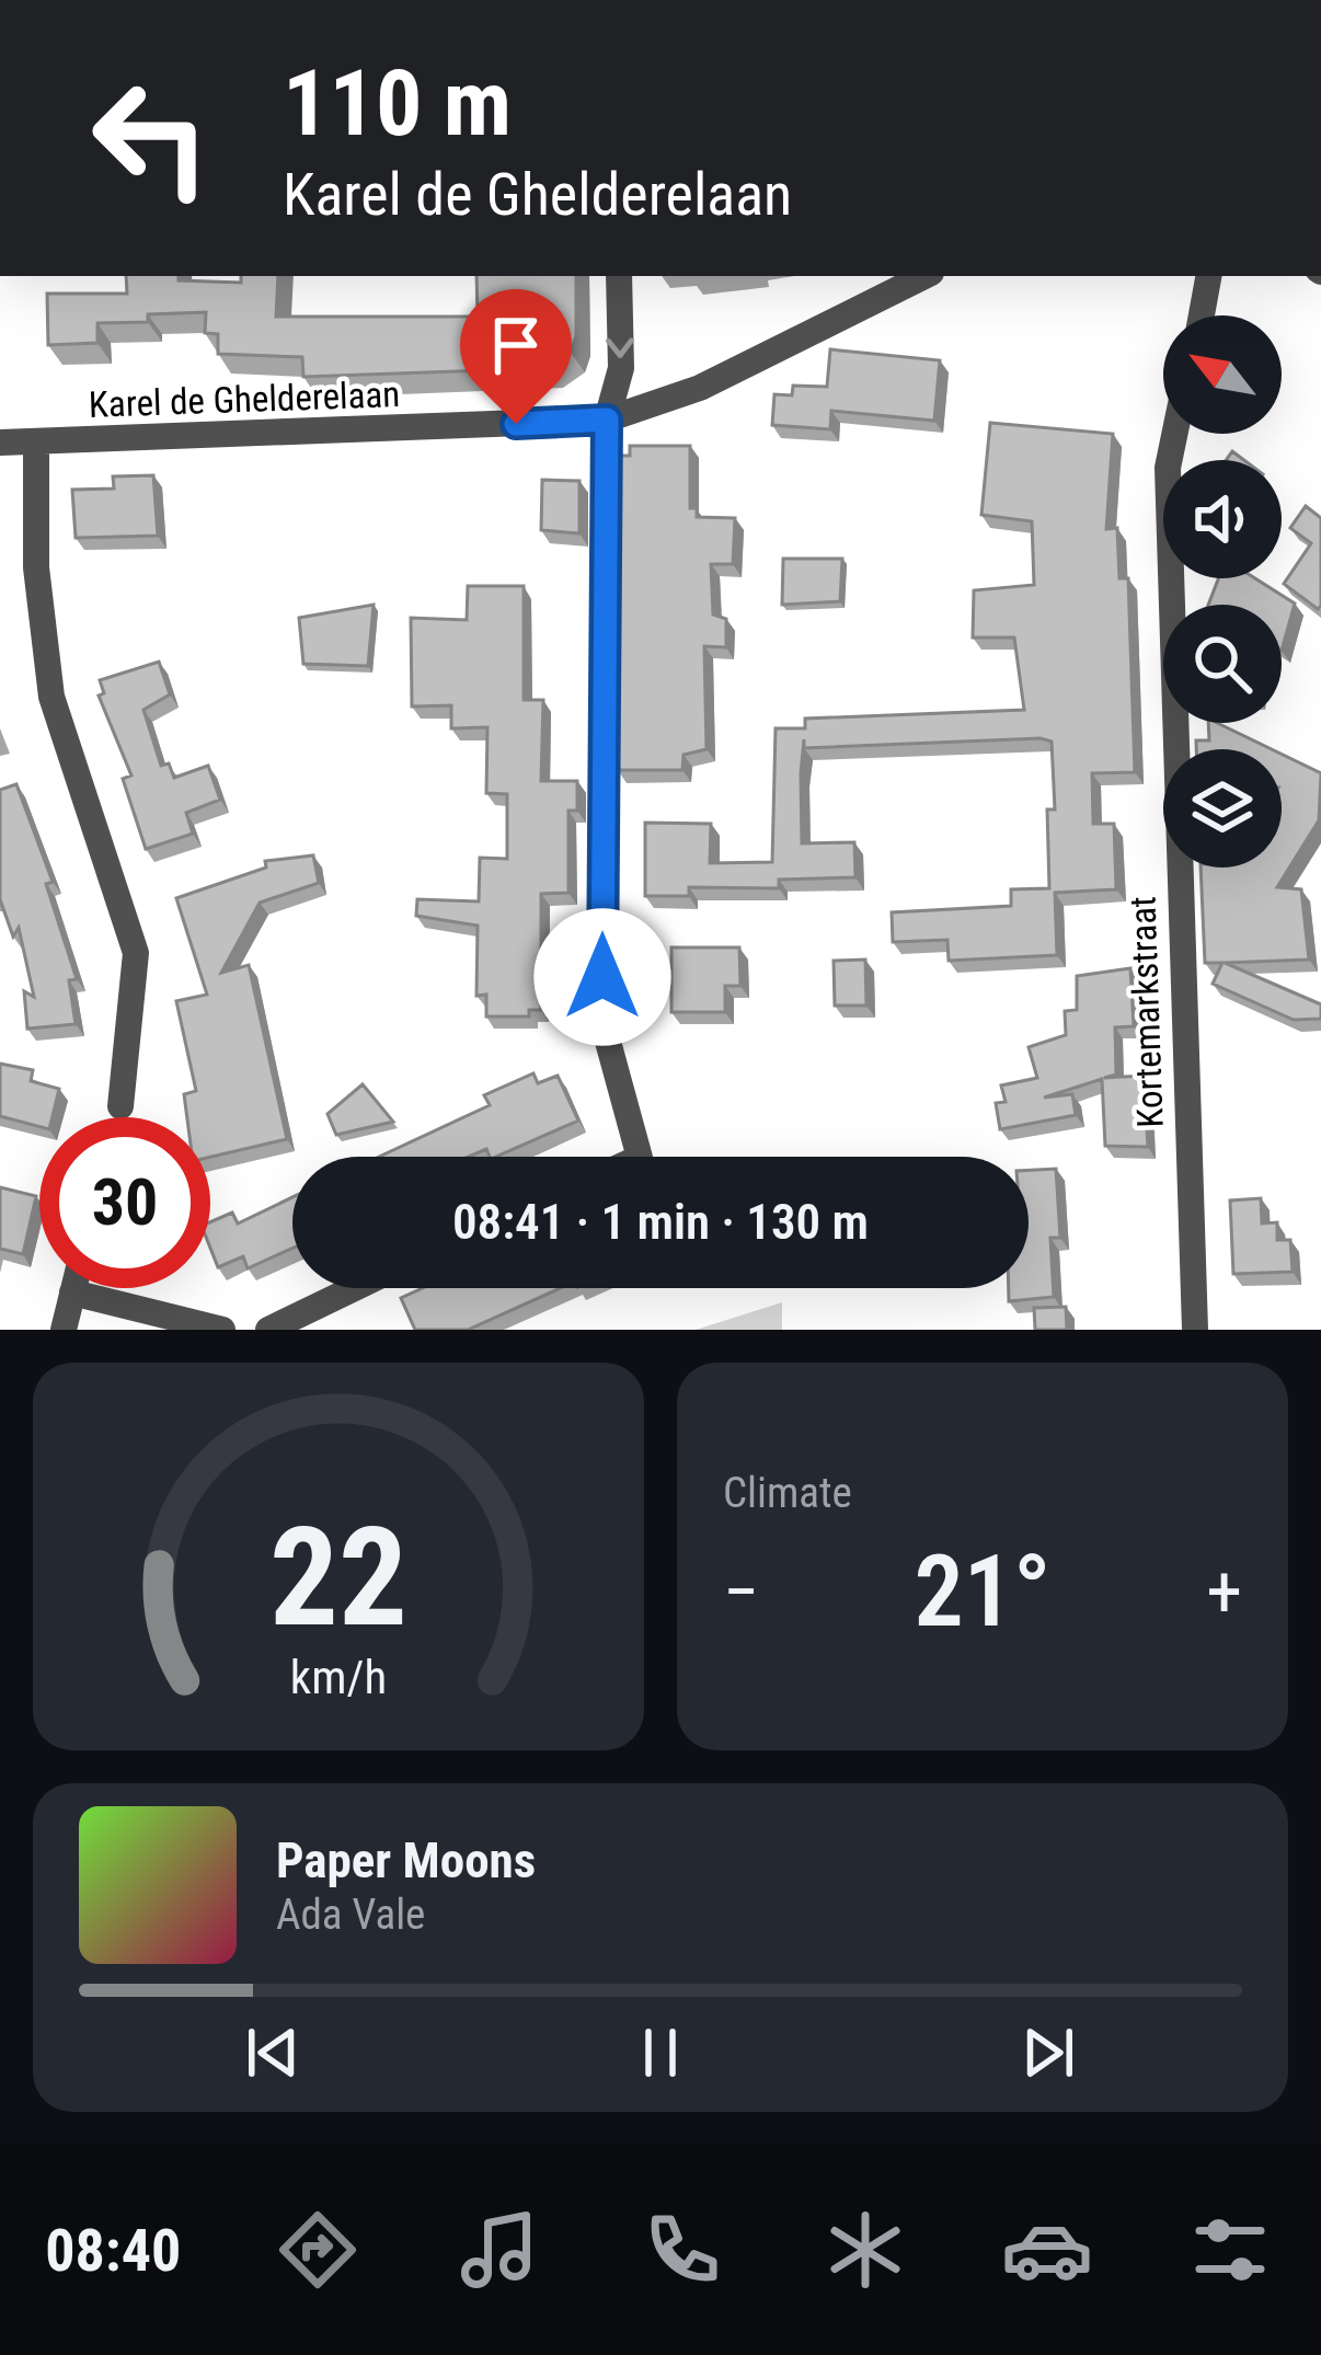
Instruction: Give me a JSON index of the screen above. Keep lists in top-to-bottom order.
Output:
{
  "streets": {
    "street": ["Karel de Ghelderelaan", "Kortemarkstraat"]
  },
  "north": "top left",
  "page": {
    "turn": ["110 m", "Karel de Ghelderelaan"],
    "limit": "30",
    "trip": "08:41 · 1 min · 130 m",
    "tile": "Climate",
    "heat": ["−", "21°", "+"],
    "song": ["Paper Moons", "Ada Vale"],
    "tabs": "08:40",
    "gauge": ["22", "km/h"]
  }
}
